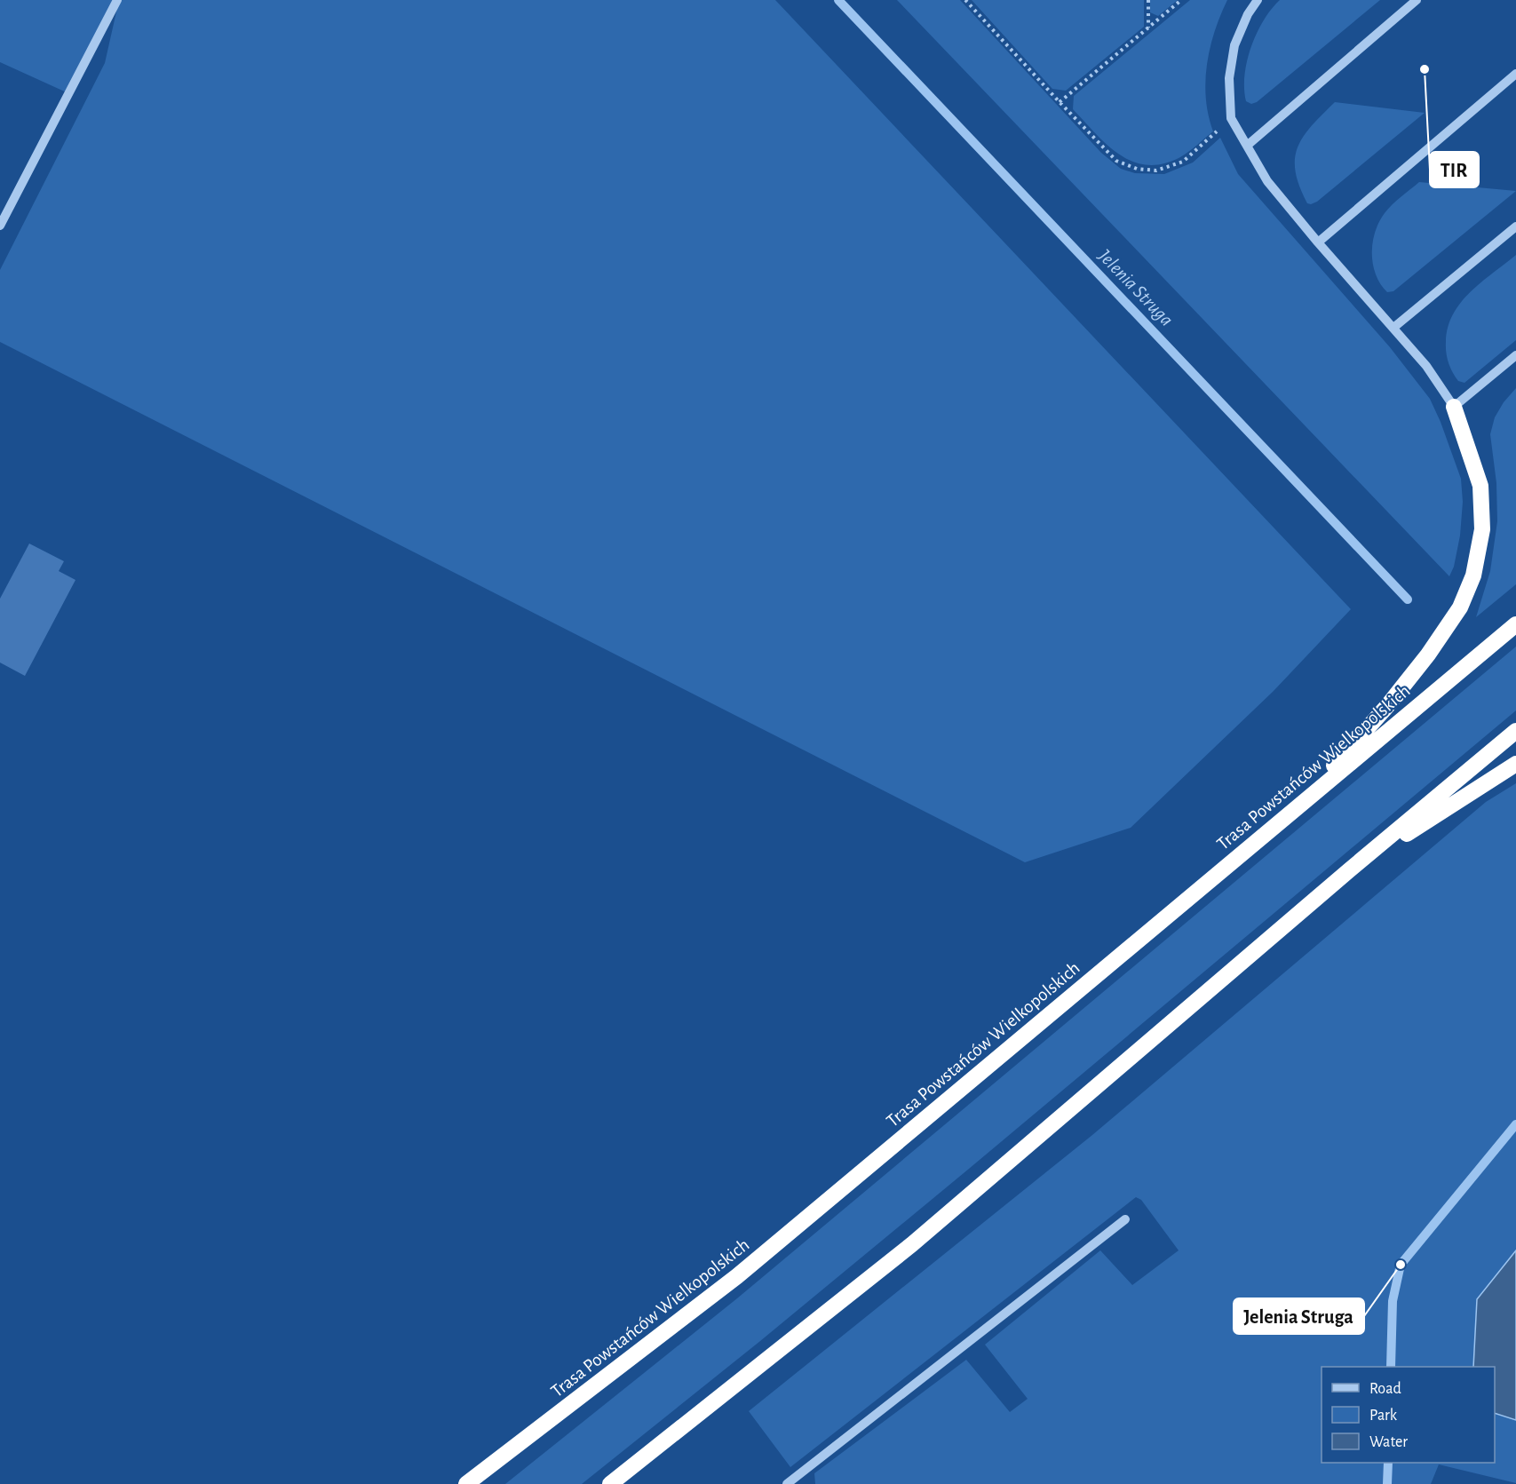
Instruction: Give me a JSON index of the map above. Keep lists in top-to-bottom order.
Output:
{
  "streets": {
    "highway": ["Trasa Powstańców Wielkopolskich"]
  },
  "water": ["Jelenia Struga"],
  "places": ["TIR", "Jelenia Struga"],
  "legend": ["Road", "Park", "Water"]
}
